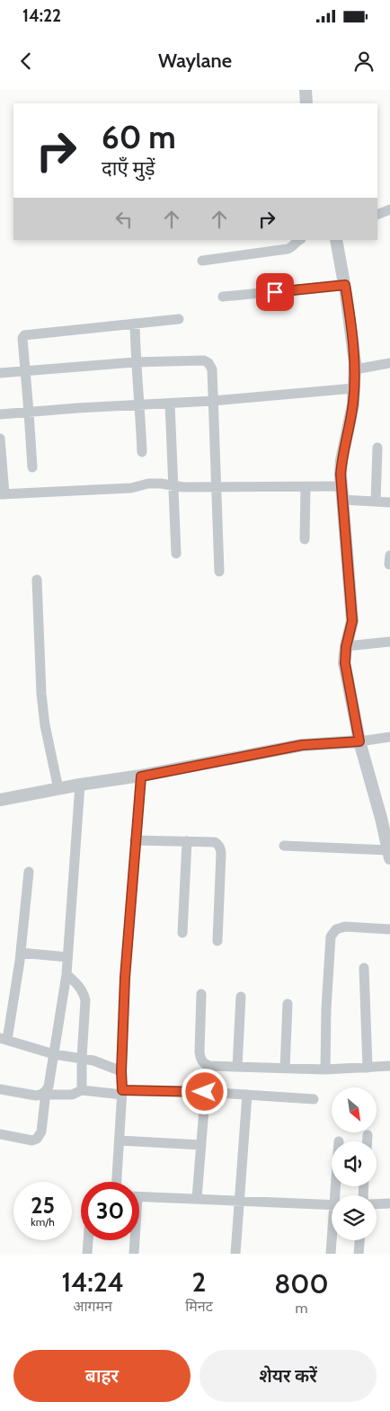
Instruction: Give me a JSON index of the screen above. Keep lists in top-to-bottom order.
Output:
{
  "north": "bottom right",
  "page": {
    "status": "14:22",
    "header": "Waylane",
    "turn": ["60 m", "दाएँ मुड़ें"],
    "speed": "25 km/h",
    "limit": "30",
    "eta": [
      "14:24",
      "आगमन",
      "2",
      "मिनट",
      "800",
      "m"
    ],
    "buttons": ["बाहर", "शेयर करें"]
  }
}
